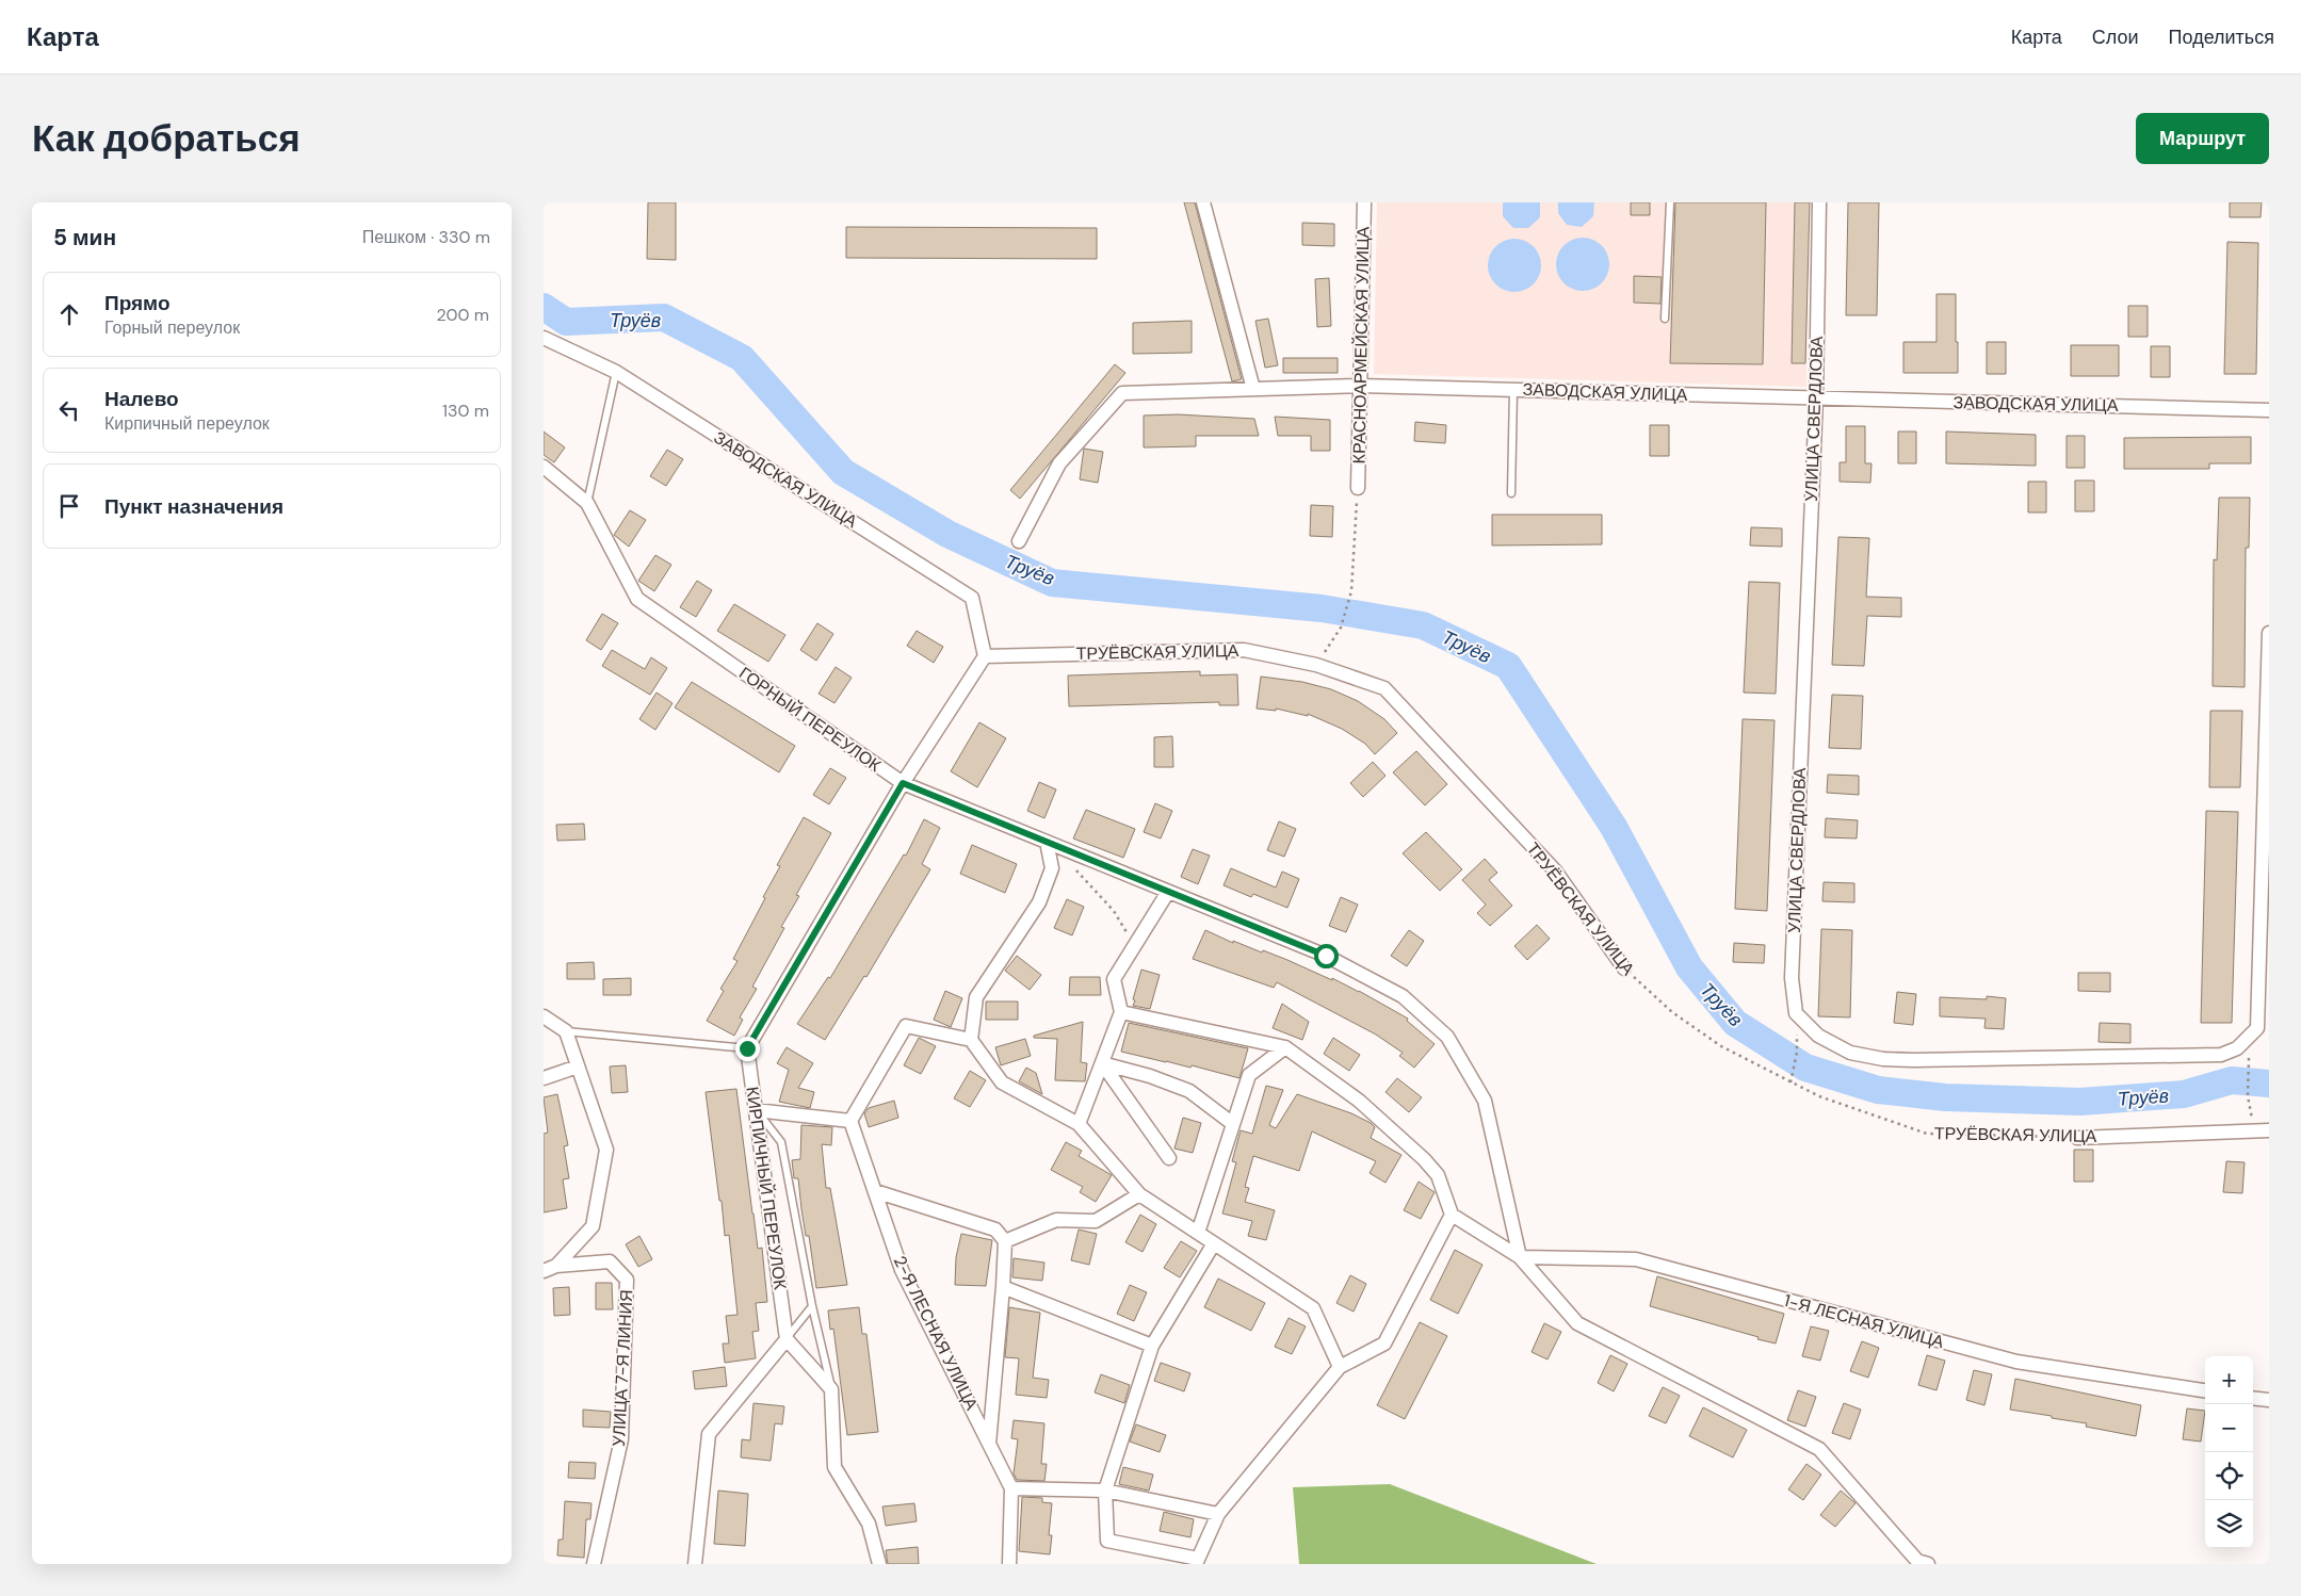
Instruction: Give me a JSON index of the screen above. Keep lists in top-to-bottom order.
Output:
{
  "streets": {
    "street": [
      "КРАСНОАРМЕЙСКАЯ УЛИЦА",
      "ЗАВОДСКАЯ УЛИЦА",
      "УЛИЦА СВЕРДЛОВА",
      "ТРУЁВСКАЯ УЛИЦА",
      "ГОРНЫЙ ПЕРЕУЛОК",
      "КИРПИЧНЫЙ ПЕРЕУЛОК",
      "1-Я ЛЕСНАЯ УЛИЦА",
      "2-Я ЛЕСНАЯ УЛИЦА",
      "УЛИЦА 7-Я ЛИНИЯ"
    ]
  },
  "crossings": [
    ["КРАСНОАРМЕЙСКАЯ УЛИЦА", "ЗАВОДСКАЯ УЛИЦА"],
    ["ЗАВОДСКАЯ УЛИЦА", "УЛИЦА СВЕРДЛОВА"],
    ["ЗАВОДСКАЯ УЛИЦА", "ТРУЁВСКАЯ УЛИЦА"],
    ["ГОРНЫЙ ПЕРЕУЛОК", "1-Я ЛЕСНАЯ УЛИЦА"]
  ],
  "water": ["Труёв"],
  "page": {
    "header": "Карта",
    "nav": ["Карта", "Слои", "Поделиться"],
    "buttons": "Маршрут",
    "title": "Как добраться",
    "heading": ["5 мин", "Пешком · 330 m"],
    "list": [
      ["Прямо", "Горный переулок", "200 m"],
      ["Налево", "Кирпичный переулок", "130 m"],
      "Пункт назначения"
    ],
    "map_buttons": ["+", "−"]
  }
}
